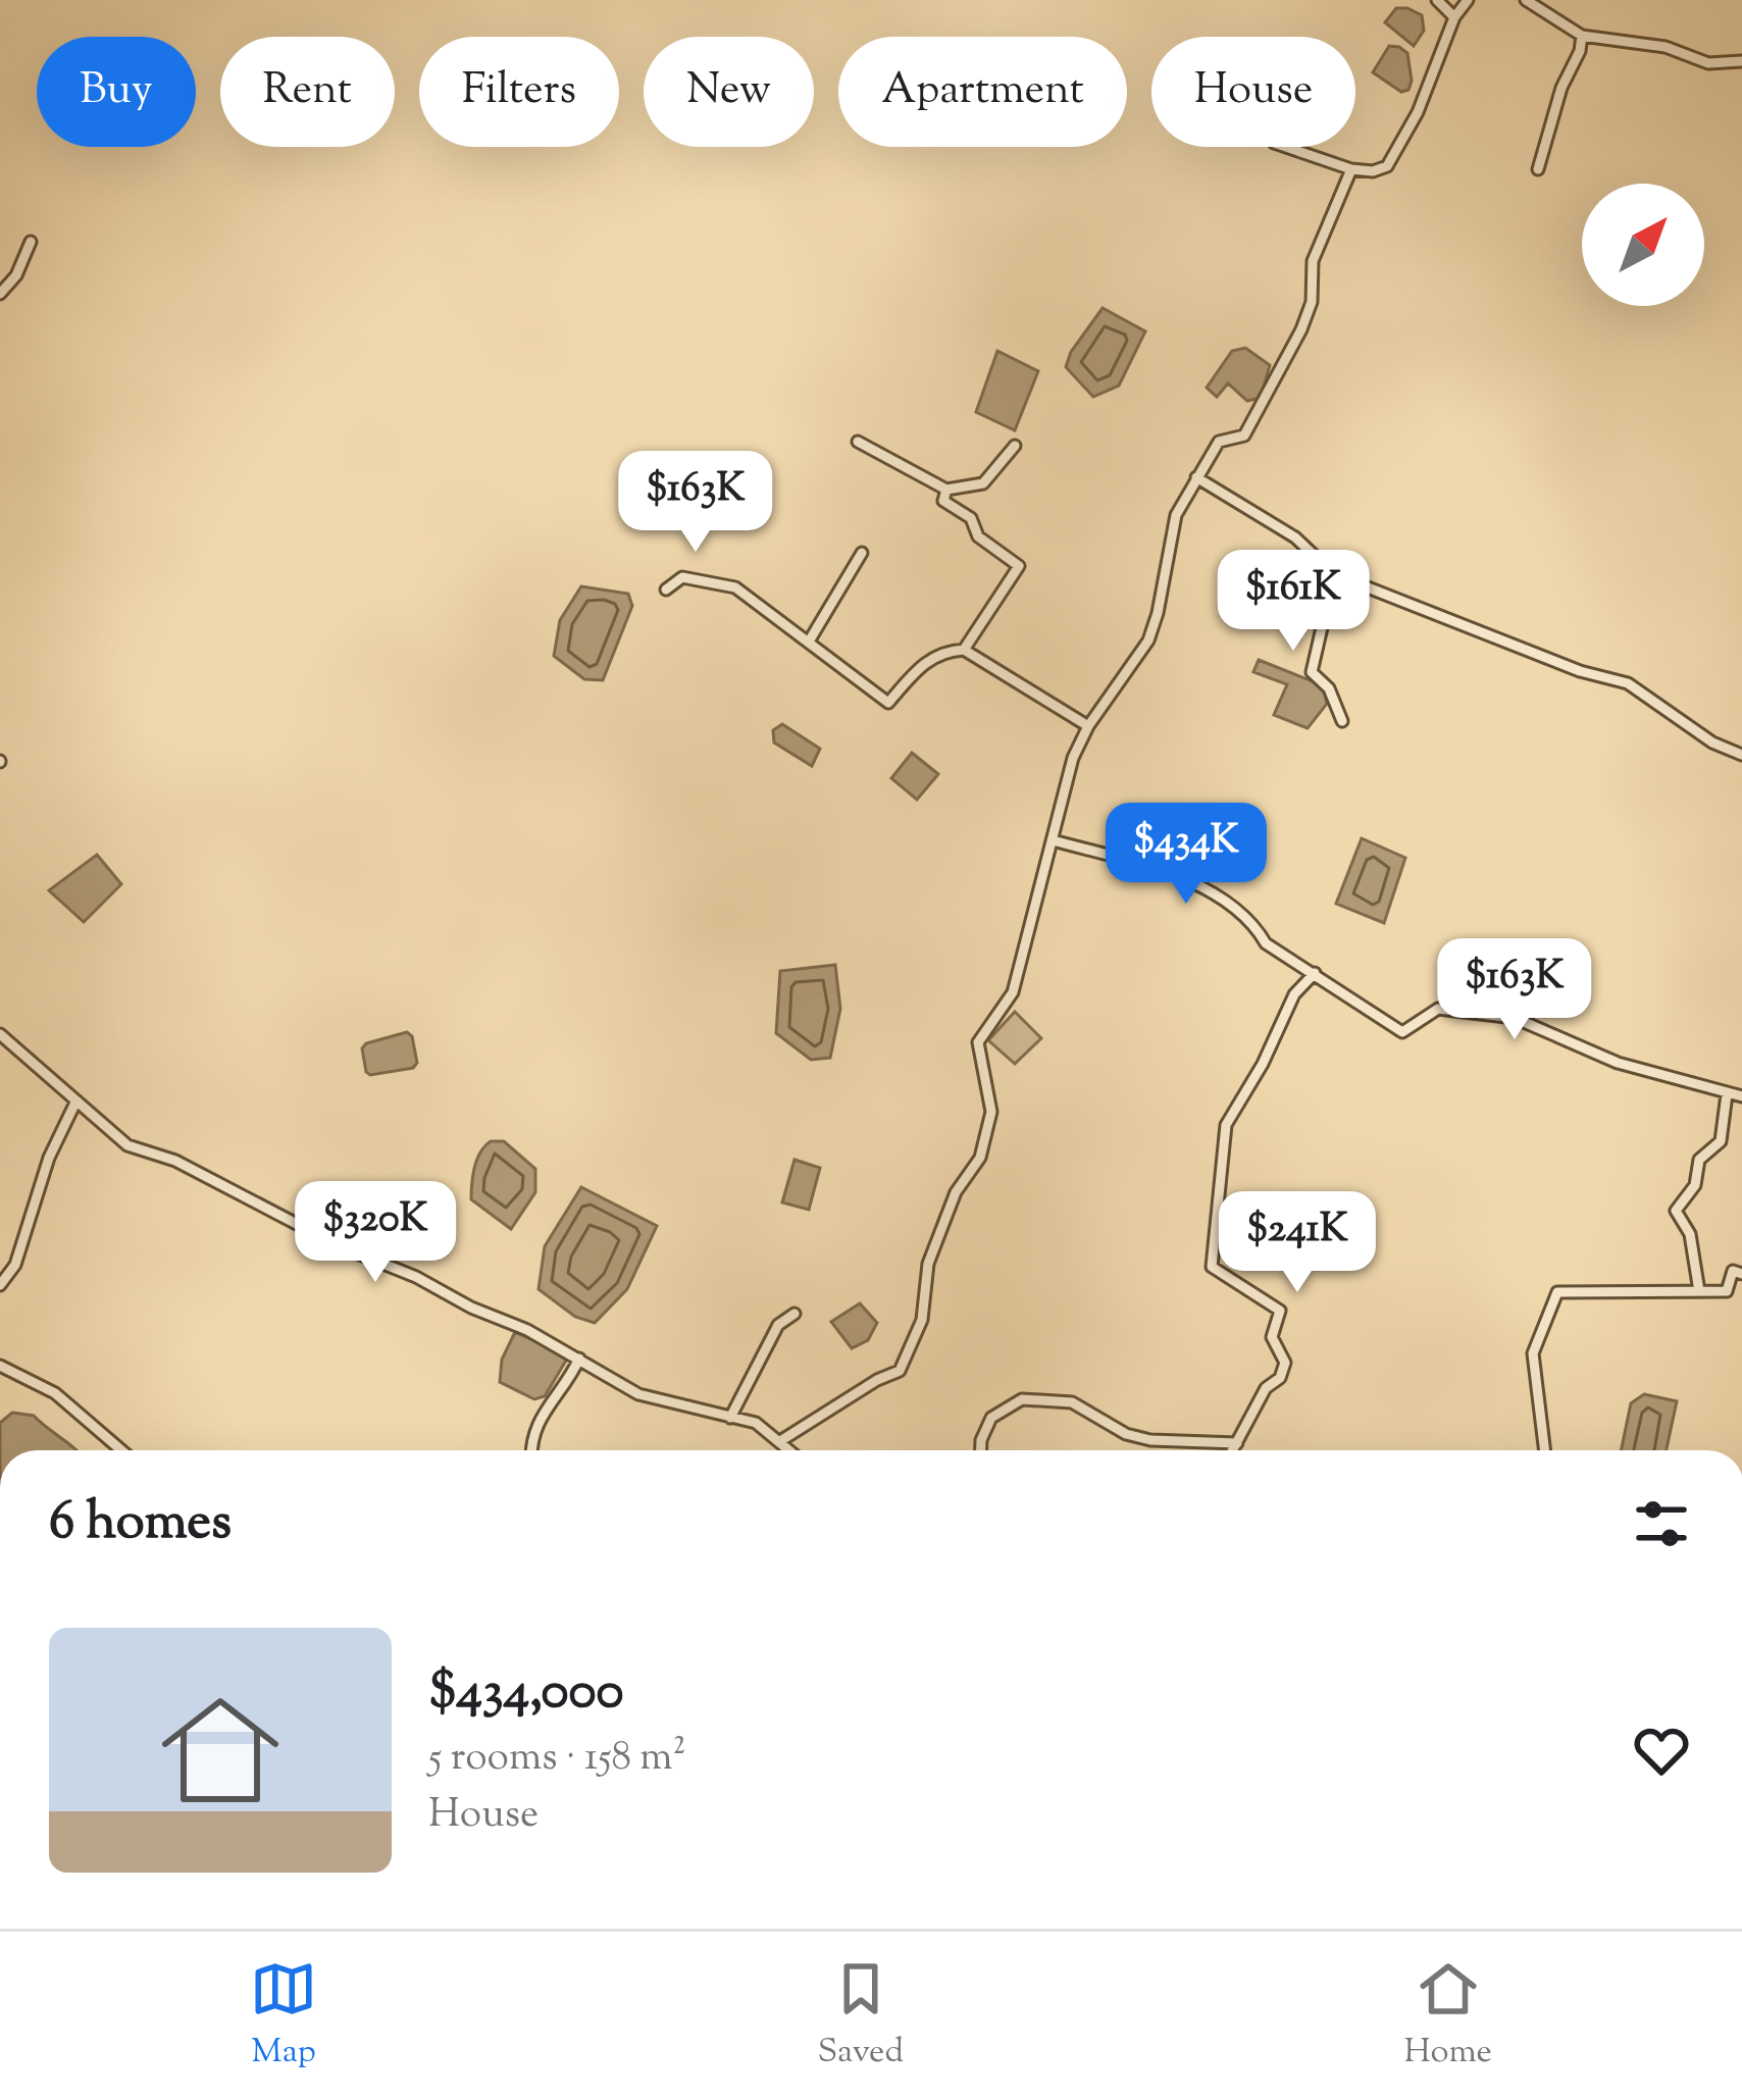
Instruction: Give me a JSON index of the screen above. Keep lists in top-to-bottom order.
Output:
{
  "north": "top right",
  "page": {
    "chip": [
      "Buy",
      "Rent",
      "Filters",
      "New",
      "Apartment",
      "House"
    ],
    "price": [
      "$163K",
      "$161K",
      "$434K",
      "$163K",
      "$320K",
      "$241K"
    ],
    "heading": "6 homes",
    "list": [
      {
        "name": "$434,000",
        "note": "5 rooms · 158 m² · House"
      }
    ],
    "tabs": ["Map", "Saved", "Home"]
  }
}
